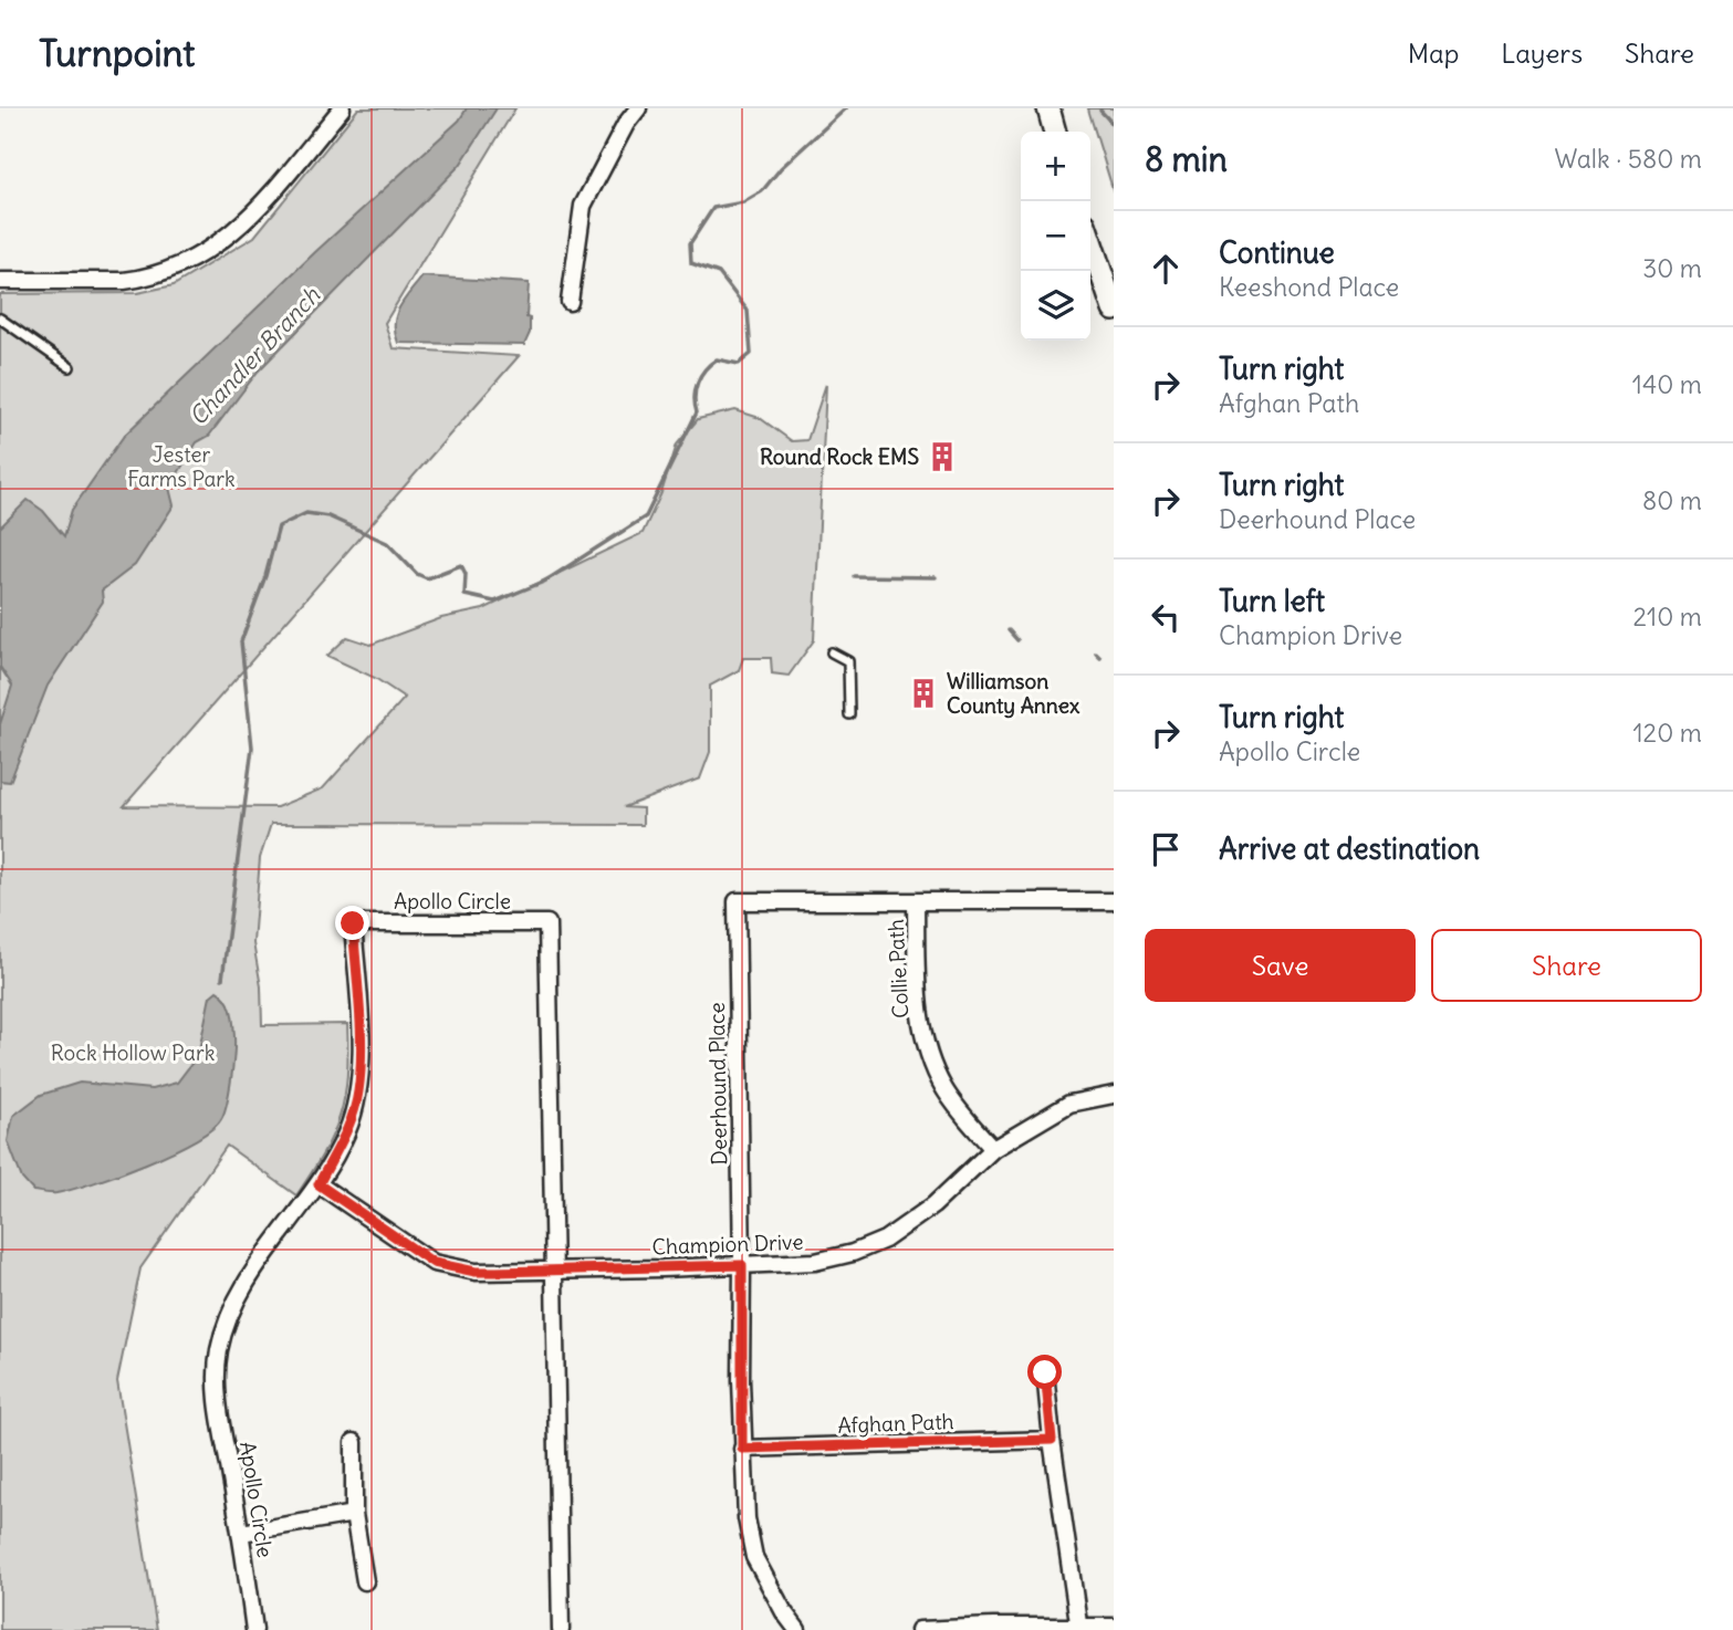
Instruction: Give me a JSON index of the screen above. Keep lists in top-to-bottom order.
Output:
{
  "streets": {
    "street": [
      "Apollo Circle",
      "Collie Path",
      "Deerhound Place",
      "Champion Drive",
      "Afghan Path"
    ]
  },
  "crossings": [
    ["Apollo Circle", "Champion Drive"],
    ["Collie Path", "Deerhound Place"],
    ["Collie Path", "Champion Drive"],
    ["Deerhound Place", "Champion Drive"],
    ["Deerhound Place", "Afghan Path"]
  ],
  "water": ["Chandler Branch"],
  "parks": ["Jester Farms Park", "Rock Hollow Park"],
  "places": {
    "building": ["Round Rock EMS", "Williamson County Annex"]
  },
  "page": {
    "header": "Turnpoint",
    "nav": ["Map", "Layers", "Share"],
    "heading": ["8 min", "Walk · 580 m"],
    "map_buttons": ["+", "−"],
    "list": [
      ["Continue", "Keeshond Place", "30 m"],
      ["Turn right", "Afghan Path", "140 m"],
      ["Turn right", "Deerhound Place", "80 m"],
      ["Turn left", "Champion Drive", "210 m"],
      ["Turn right", "Apollo Circle", "120 m"],
      "Arrive at destination"
    ],
    "buttons": ["Save", "Share"]
  }
}
